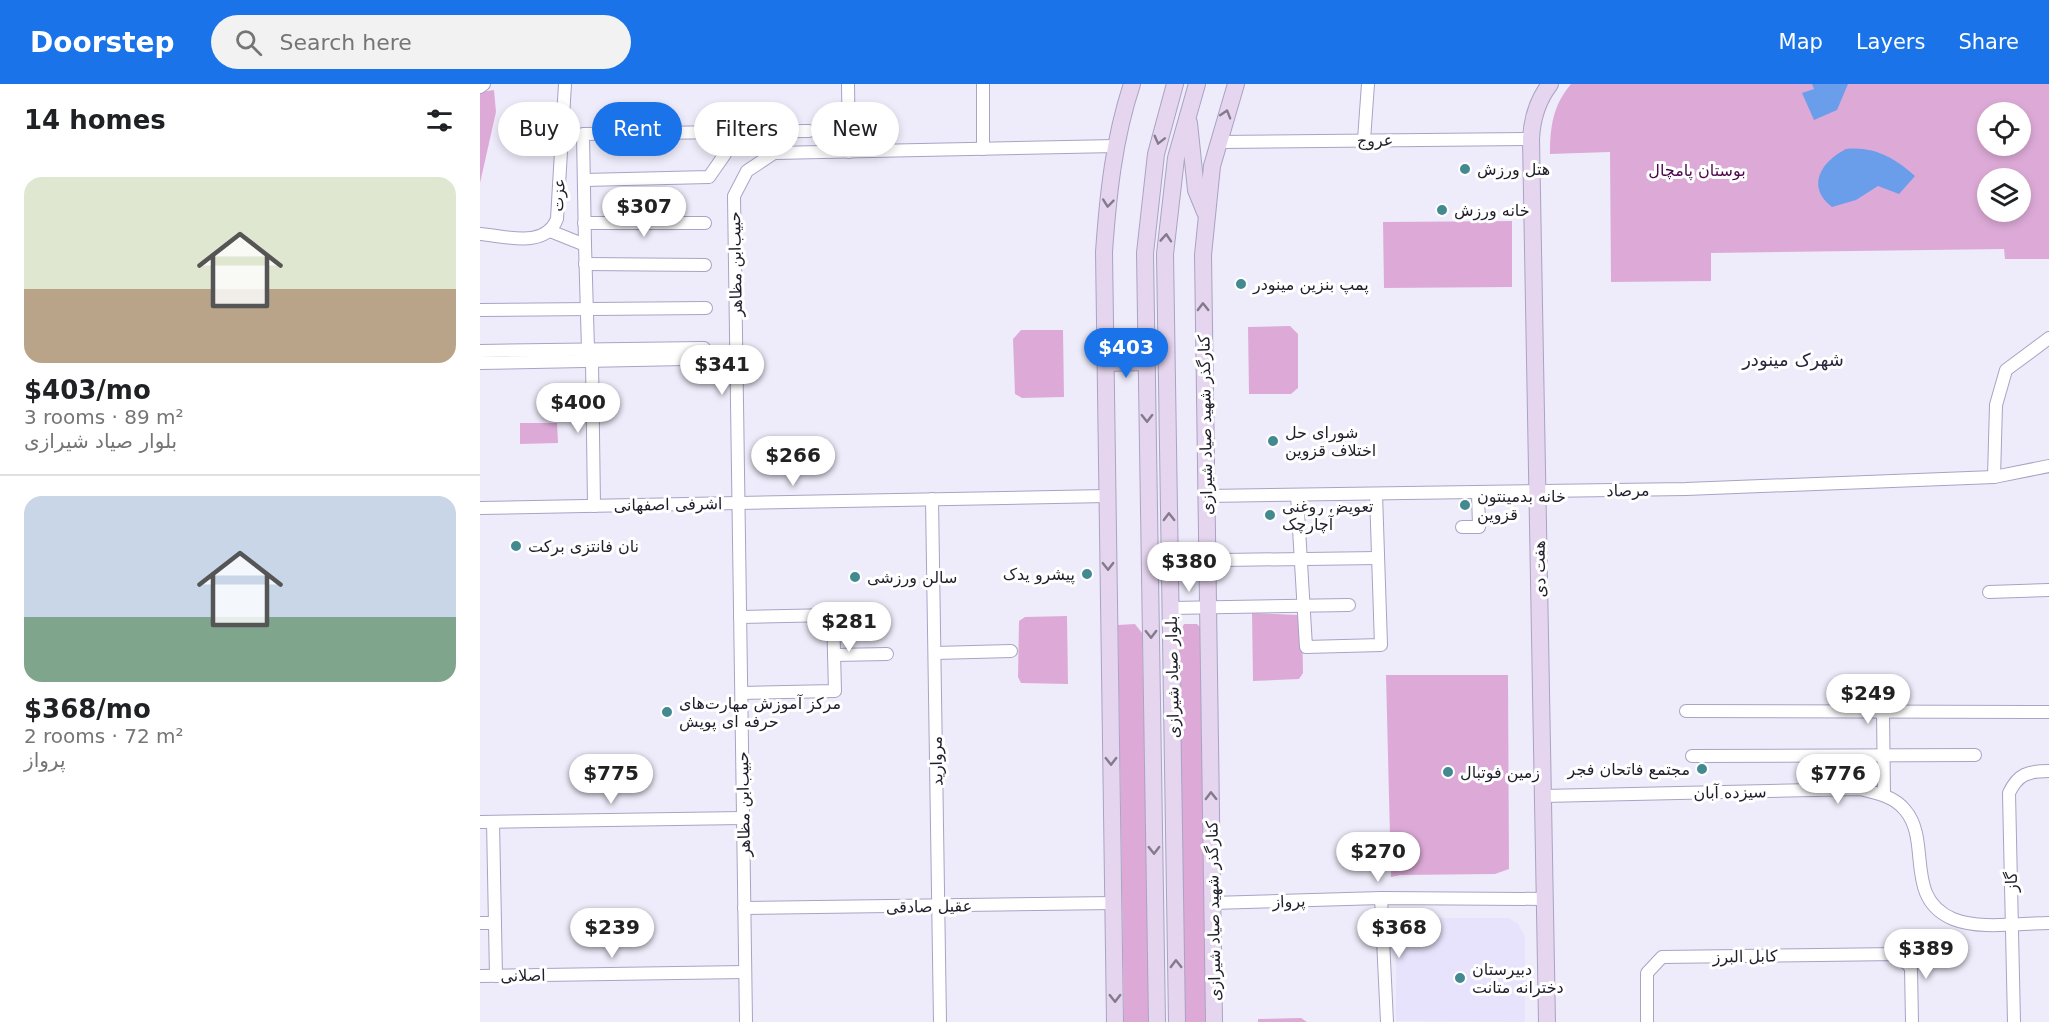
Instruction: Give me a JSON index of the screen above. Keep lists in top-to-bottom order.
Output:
{
  "streets": {
    "main road": ["کنارگذر شهید صیاد شیرازی", "هفت دی", "بلوار صیاد شیرازی"],
    "street": [
      "عروج",
      "عزت",
      "حبیب‌ابن مظاهر",
      "مرصاد",
      "اشرفی اصفهانی",
      "مروارید",
      "سیزده آبان",
      "گاز",
      "پرواز",
      "عقیل صادقی",
      "کابل البرز",
      "اصلانی"
    ]
  },
  "crossings": [
    ["عروج", "کنارگذر شهید صیاد شیرازی"],
    ["عروج", "هفت دی"],
    ["حبیب‌ابن مظاهر", "اشرفی اصفهانی"],
    ["حبیب‌ابن مظاهر", "عقیل صادقی"],
    ["حبیب‌ابن مظاهر", "اصلانی"],
    ["کنارگذر شهید صیاد شیرازی", "مرصاد"],
    ["کنارگذر شهید صیاد شیرازی", "پرواز"],
    ["مرصاد", "هفت دی"],
    ["اشرفی اصفهانی", "مروارید"],
    ["هفت دی", "سیزده آبان"],
    ["هفت دی", "پرواز"],
    ["مروارید", "عقیل صادقی"],
    ["سیزده آبان", "گاز"]
  ],
  "districts": ["شهرک مینودر"],
  "parks": ["بوستان پامچال"],
  "places": [
    "هتل ورزش",
    "خانه ورزش",
    "پمپ بنزین مینودر",
    "شورای حل اختلاف قزوین",
    "خانه بدمینتون قزوین",
    "تعویض روغنی آچارچک",
    "نان فانتزی برکت",
    "پیشرو یدک",
    "سالن ورزشی",
    "مرکز آموزش مهارت‌های حرفه ای پویش",
    "مجتمع فاتحان فجر",
    "زمین فوتبال",
    "دبیرستان دخترانه متانت"
  ],
  "page": {
    "header": "Doorstep",
    "search": "Search here",
    "nav": ["Map", "Layers", "Share"],
    "heading": "14 homes",
    "chip": [
      "Buy",
      "Rent",
      "Filters",
      "New"
    ],
    "list": [
      {
        "name": "$403/mo",
        "note": "3 rooms · 89 m² · بلوار صیاد شیرازی"
      },
      {
        "name": "$368/mo",
        "note": "2 rooms · 72 m² · پرواز"
      }
    ],
    "price": [
      "$307",
      "$403",
      "$341",
      "$400",
      "$266",
      "$380",
      "$281",
      "$249",
      "$775",
      "$776",
      "$270",
      "$239",
      "$368",
      "$389"
    ]
  }
}
